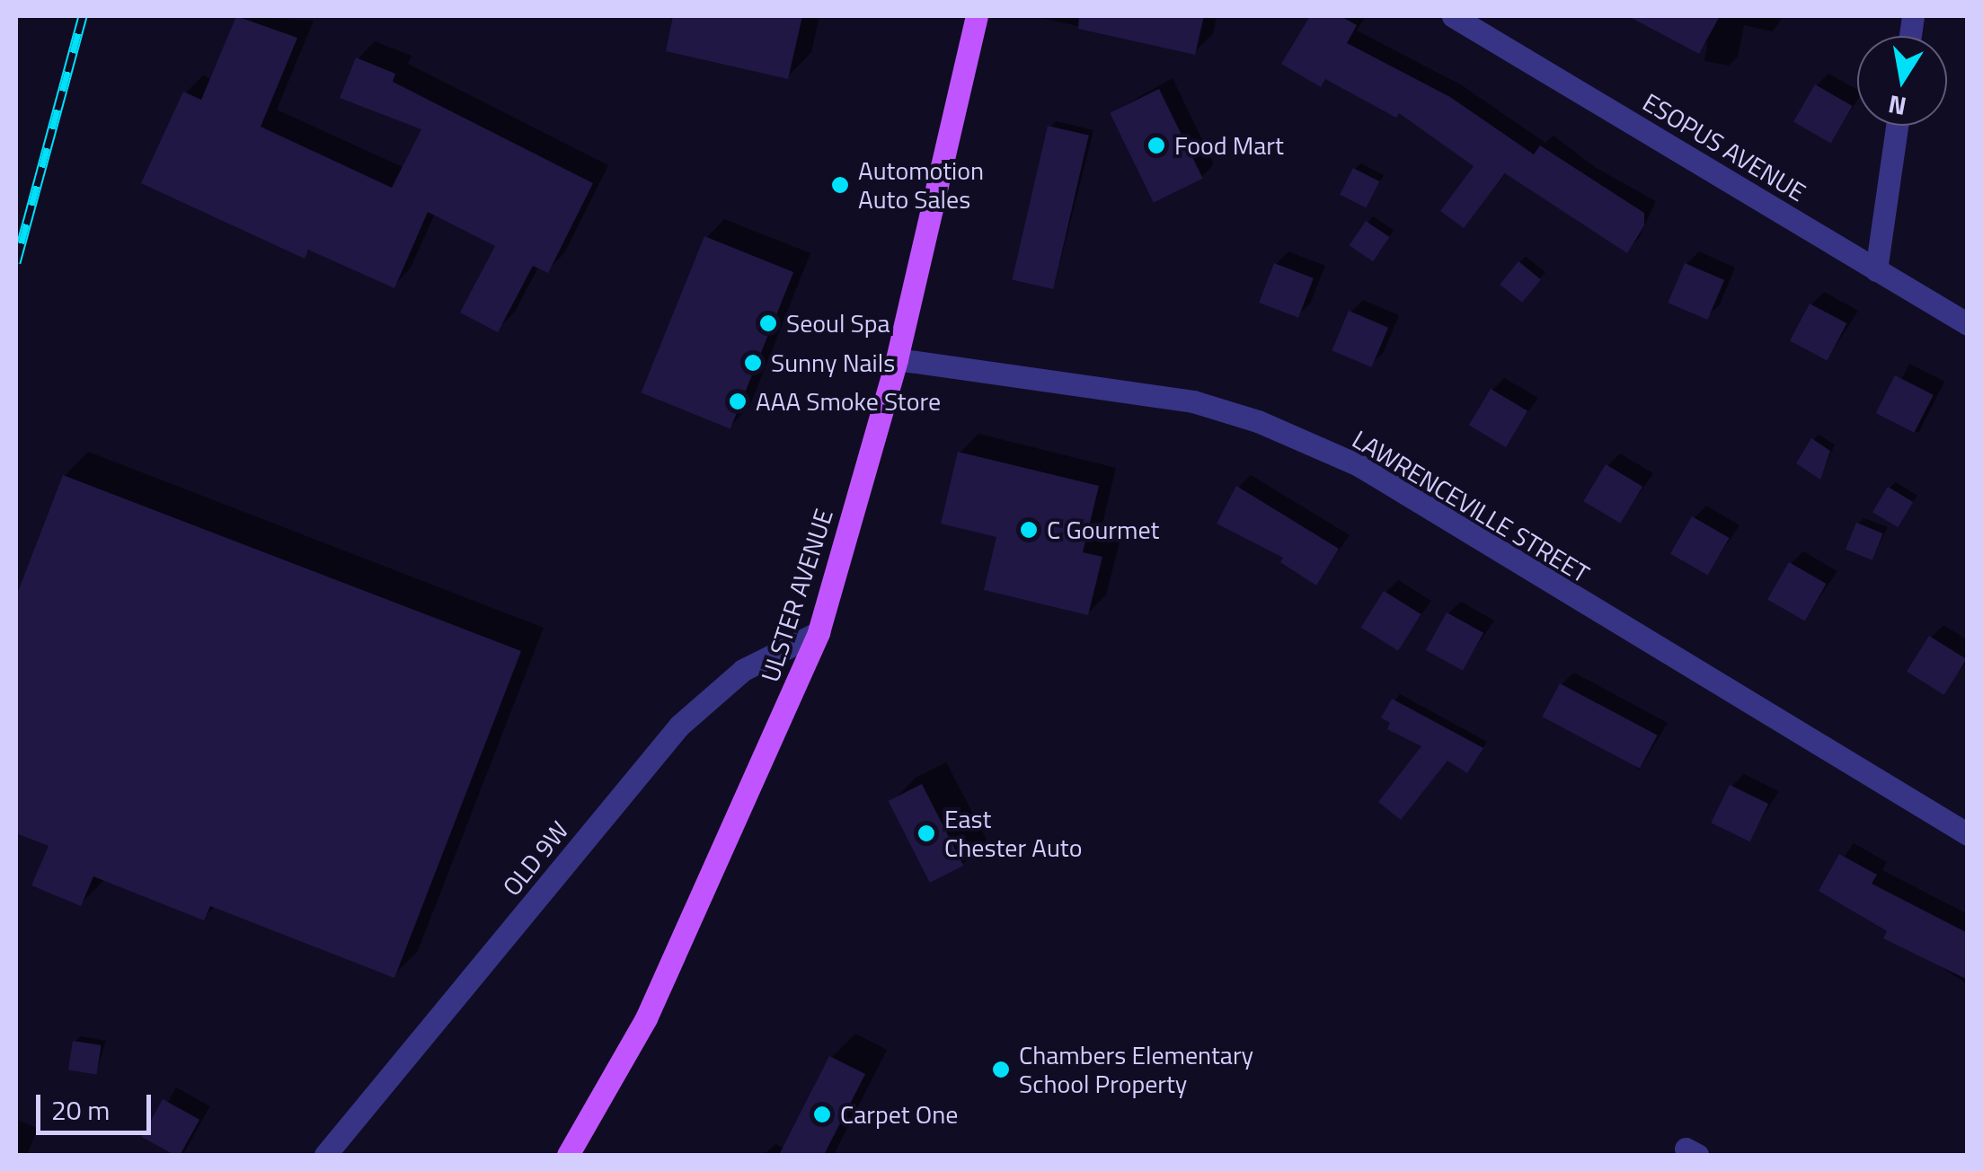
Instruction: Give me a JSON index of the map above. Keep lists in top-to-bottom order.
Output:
{
  "streets": {
    "main road": ["ULSTER AVENUE"],
    "street": ["ESOPUS AVENUE", "LAWRENCEVILLE STREET", "OLD 9W"]
  },
  "crossings": [
    ["LAWRENCEVILLE STREET", "ULSTER AVENUE"],
    ["ULSTER AVENUE", "OLD 9W"]
  ],
  "places": [
    "Food Mart",
    "Automotion Auto Sales",
    "Seoul Spa",
    "Sunny Nails",
    "AAA Smoke Store",
    "C Gourmet",
    "East Chester Auto",
    "Chambers Elementary School Property",
    "Carpet One"
  ],
  "scale_bar": "20 m",
  "north": "bottom"
}
